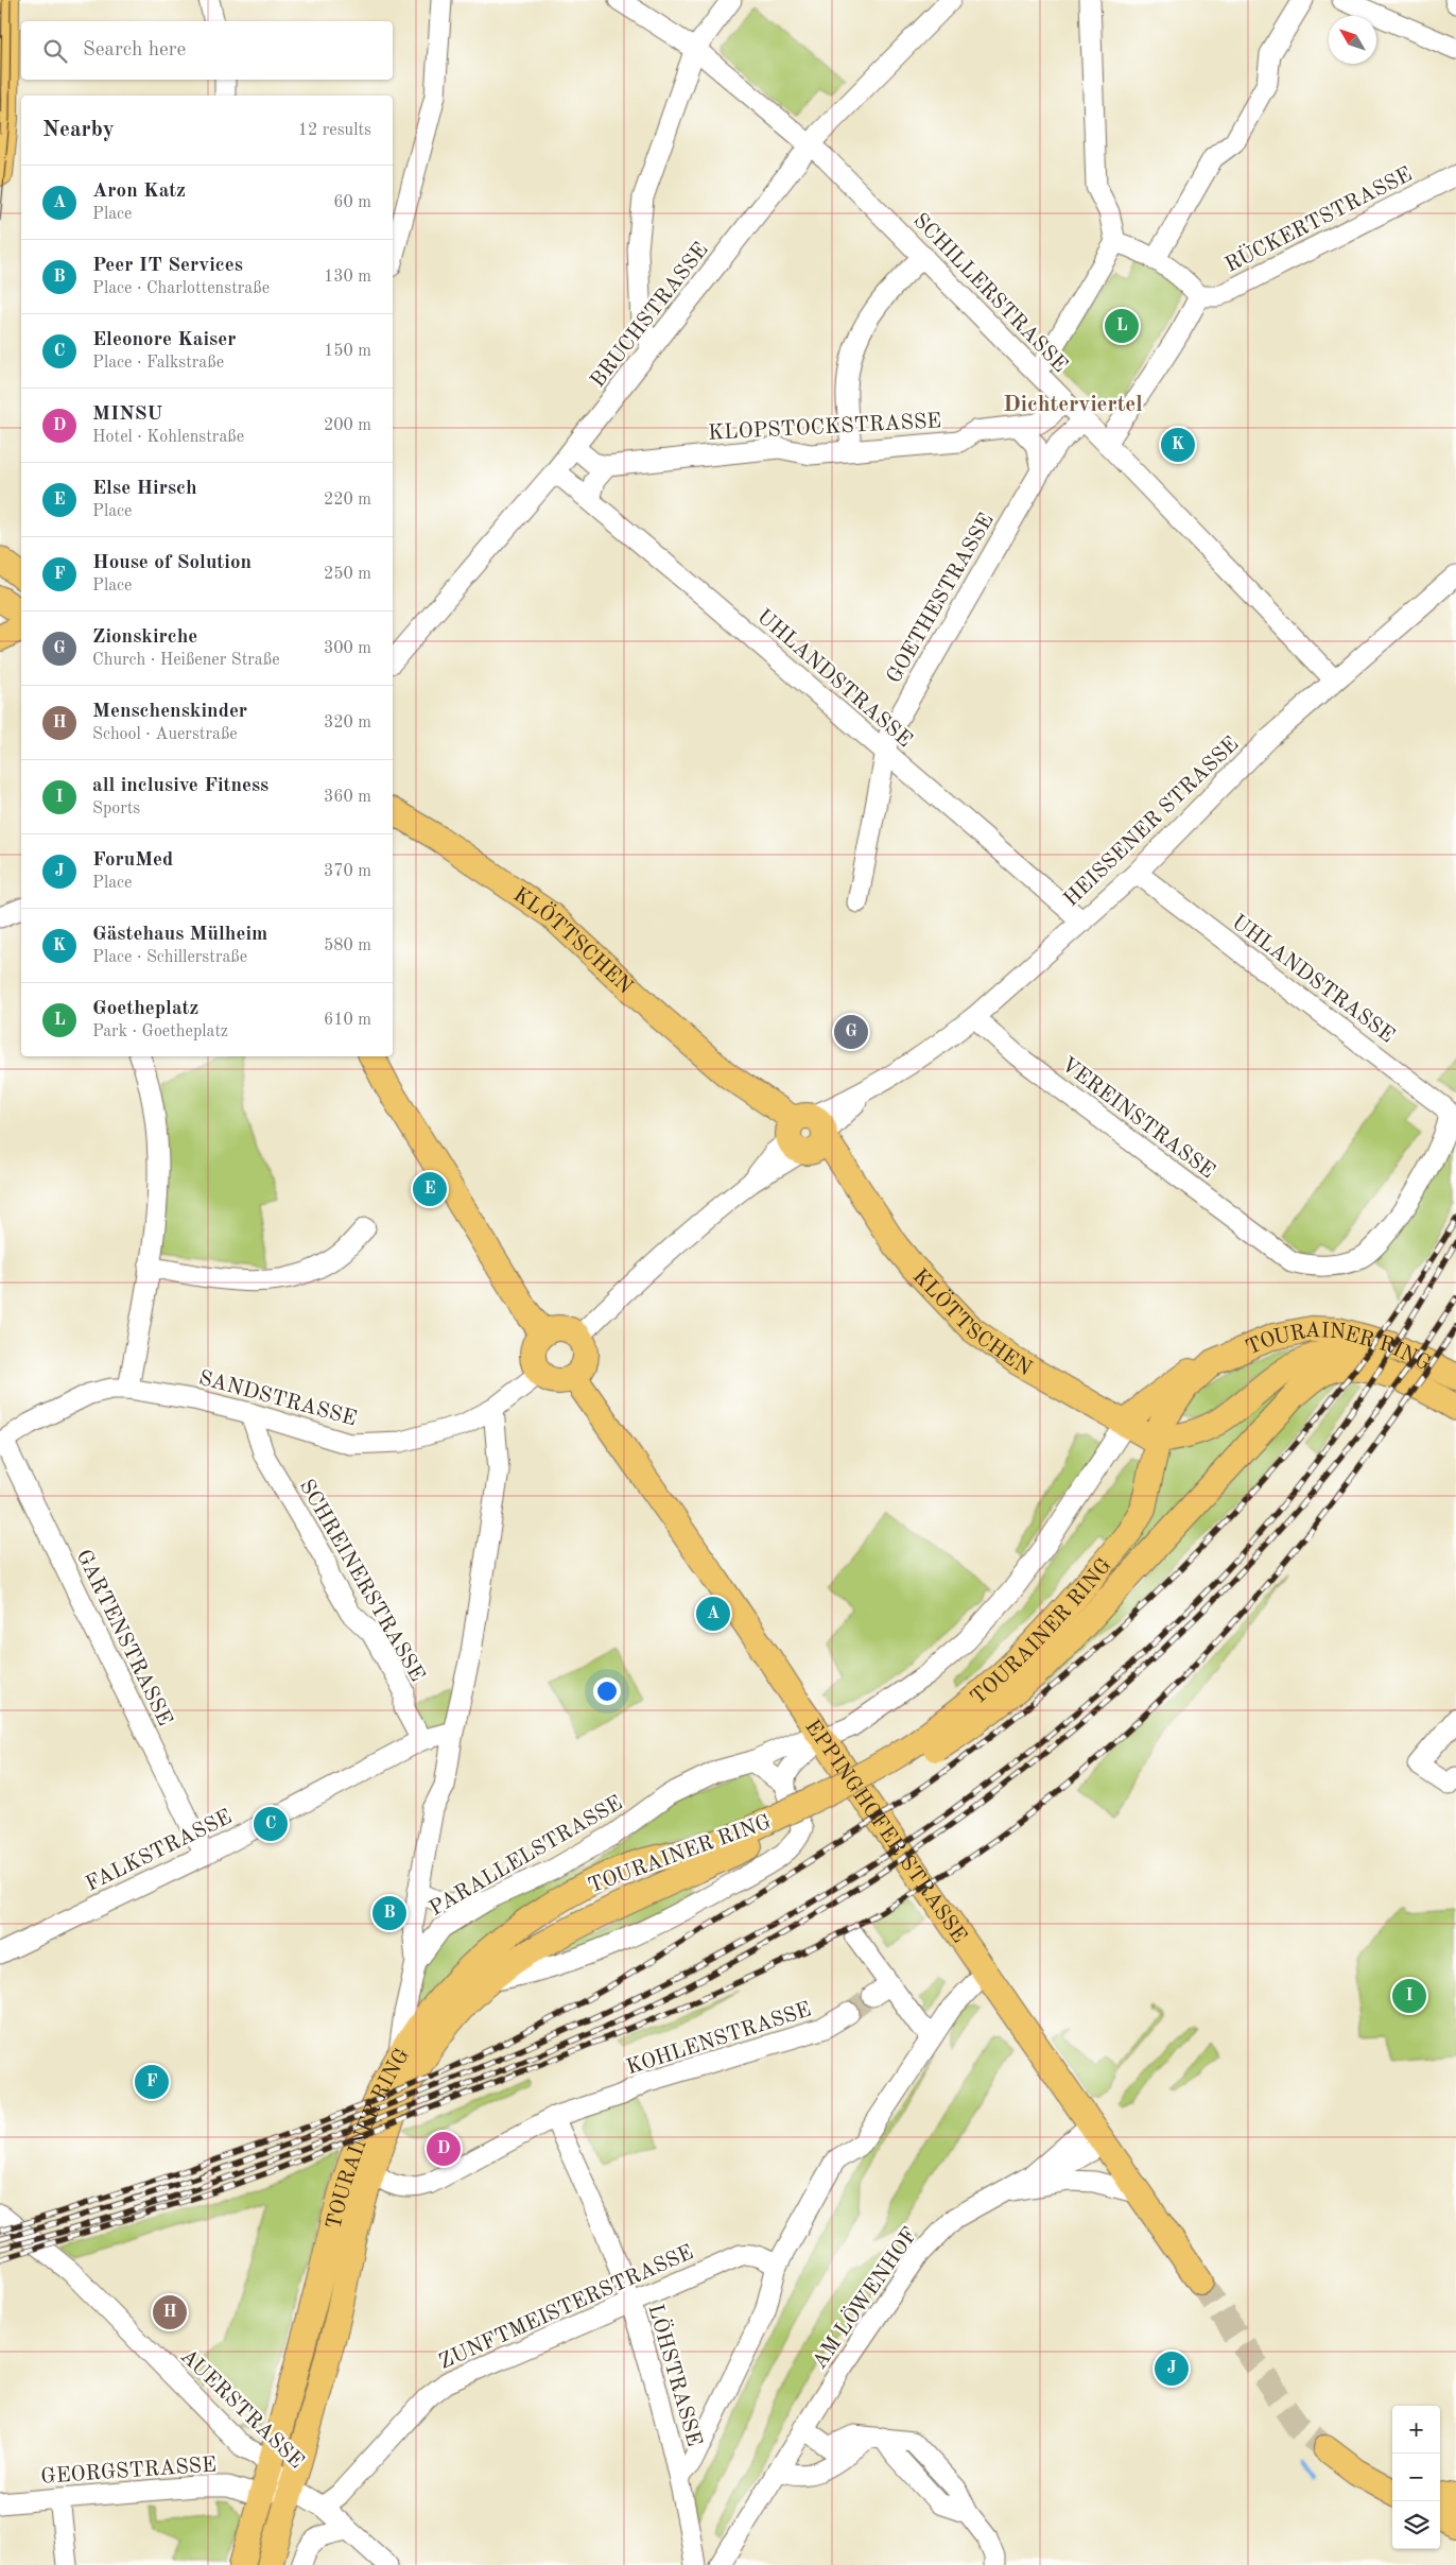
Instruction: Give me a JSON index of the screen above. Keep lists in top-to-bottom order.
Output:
{
  "streets": {
    "main road": ["KLÖTTSCHEN", "TOURAINER RING", "EPPINGHOFER STRASSE"],
    "street": [
      "RÜCKERTSTRASSE",
      "SCHILLERSTRASSE",
      "BRUCHSTRASSE",
      "KLOPSTOCKSTRASSE",
      "GOETHESTRASSE",
      "UHLANDSTRASSE",
      "HEISSENER STRASSE",
      "VEREINSTRASSE",
      "SANDSTRASSE",
      "SCHREINERSTRASSE",
      "GARTENSTRASSE",
      "FALKSTRASSE",
      "PARALLELSTRASSE",
      "KOHLENSTRASSE",
      "AM LÖWENHOF",
      "ZUNFTMEISTERSTRASSE",
      "LÖHSTRASSE",
      "AUERSTRASSE",
      "GEORGSTRASSE"
    ]
  },
  "crossings": [
    ["SCHILLERSTRASSE", "BRUCHSTRASSE"],
    ["SCHILLERSTRASSE", "KLOPSTOCKSTRASSE"],
    ["SCHILLERSTRASSE", "GOETHESTRASSE"],
    ["SCHILLERSTRASSE", "HEISSENER STRASSE"],
    ["BRUCHSTRASSE", "UHLANDSTRASSE"],
    ["GOETHESTRASSE", "UHLANDSTRASSE"],
    ["UHLANDSTRASSE", "HEISSENER STRASSE"],
    ["UHLANDSTRASSE", "VEREINSTRASSE"],
    ["HEISSENER STRASSE", "KLÖTTSCHEN"],
    ["HEISSENER STRASSE", "VEREINSTRASSE"],
    ["HEISSENER STRASSE", "SANDSTRASSE"],
    ["HEISSENER STRASSE", "EPPINGHOFER STRASSE"],
    ["KLÖTTSCHEN", "TOURAINER RING"],
    ["KLÖTTSCHEN", "PARALLELSTRASSE"],
    ["TOURAINER RING", "PARALLELSTRASSE"],
    ["TOURAINER RING", "KOHLENSTRASSE"],
    ["TOURAINER RING", "AUERSTRASSE"],
    ["TOURAINER RING", "GEORGSTRASSE"],
    ["SANDSTRASSE", "SCHREINERSTRASSE"],
    ["SANDSTRASSE", "GARTENSTRASSE"],
    ["SANDSTRASSE", "EPPINGHOFER STRASSE"],
    ["SCHREINERSTRASSE", "FALKSTRASSE"],
    ["GARTENSTRASSE", "FALKSTRASSE"],
    ["EPPINGHOFER STRASSE", "PARALLELSTRASSE"],
    ["EPPINGHOFER STRASSE", "AM LÖWENHOF"],
    ["KOHLENSTRASSE", "LÖHSTRASSE"],
    ["ZUNFTMEISTERSTRASSE", "LÖHSTRASSE"],
    ["ZUNFTMEISTERSTRASSE", "AUERSTRASSE"],
    ["AUERSTRASSE", "GEORGSTRASSE"]
  ],
  "districts": ["Dichterviertel"],
  "north": "top left",
  "page": {
    "search": "Search here",
    "heading": ["Nearby", "12 results"],
    "list": [
      {
        "mark": "A",
        "name": "Aron Katz",
        "note": "Place",
        "value": "60 m"
      },
      {
        "mark": "B",
        "name": "Peer IT Services",
        "note": "Place · Charlottenstraße",
        "value": "130 m"
      },
      {
        "mark": "C",
        "name": "Eleonore Kaiser",
        "note": "Place · Falkstraße",
        "value": "150 m"
      },
      {
        "mark": "D",
        "name": "MINSU",
        "note": "Hotel · Kohlenstraße",
        "value": "200 m"
      },
      {
        "mark": "E",
        "name": "Else Hirsch",
        "note": "Place",
        "value": "220 m"
      },
      {
        "mark": "F",
        "name": "House of Solution",
        "note": "Place",
        "value": "250 m"
      },
      {
        "mark": "G",
        "name": "Zionskirche",
        "note": "Church · Heißener Straße",
        "value": "300 m"
      },
      {
        "mark": "H",
        "name": "Menschenskinder",
        "note": "School · Auerstraße",
        "value": "320 m"
      },
      {
        "mark": "I",
        "name": "all inclusive Fitness",
        "note": "Sports",
        "value": "360 m"
      },
      {
        "mark": "J",
        "name": "ForuMed",
        "note": "Place",
        "value": "370 m"
      },
      {
        "mark": "K",
        "name": "Gästehaus Mülheim",
        "note": "Place · Schillerstraße",
        "value": "580 m"
      },
      {
        "mark": "L",
        "name": "Goetheplatz",
        "note": "Park · Goetheplatz",
        "value": "610 m"
      }
    ],
    "pins": [
      "L",
      "K",
      "G",
      "E",
      "A",
      "C",
      "B",
      "I",
      "F",
      "D",
      "H",
      "J"
    ],
    "map_buttons": ["+", "−"]
  }
}
